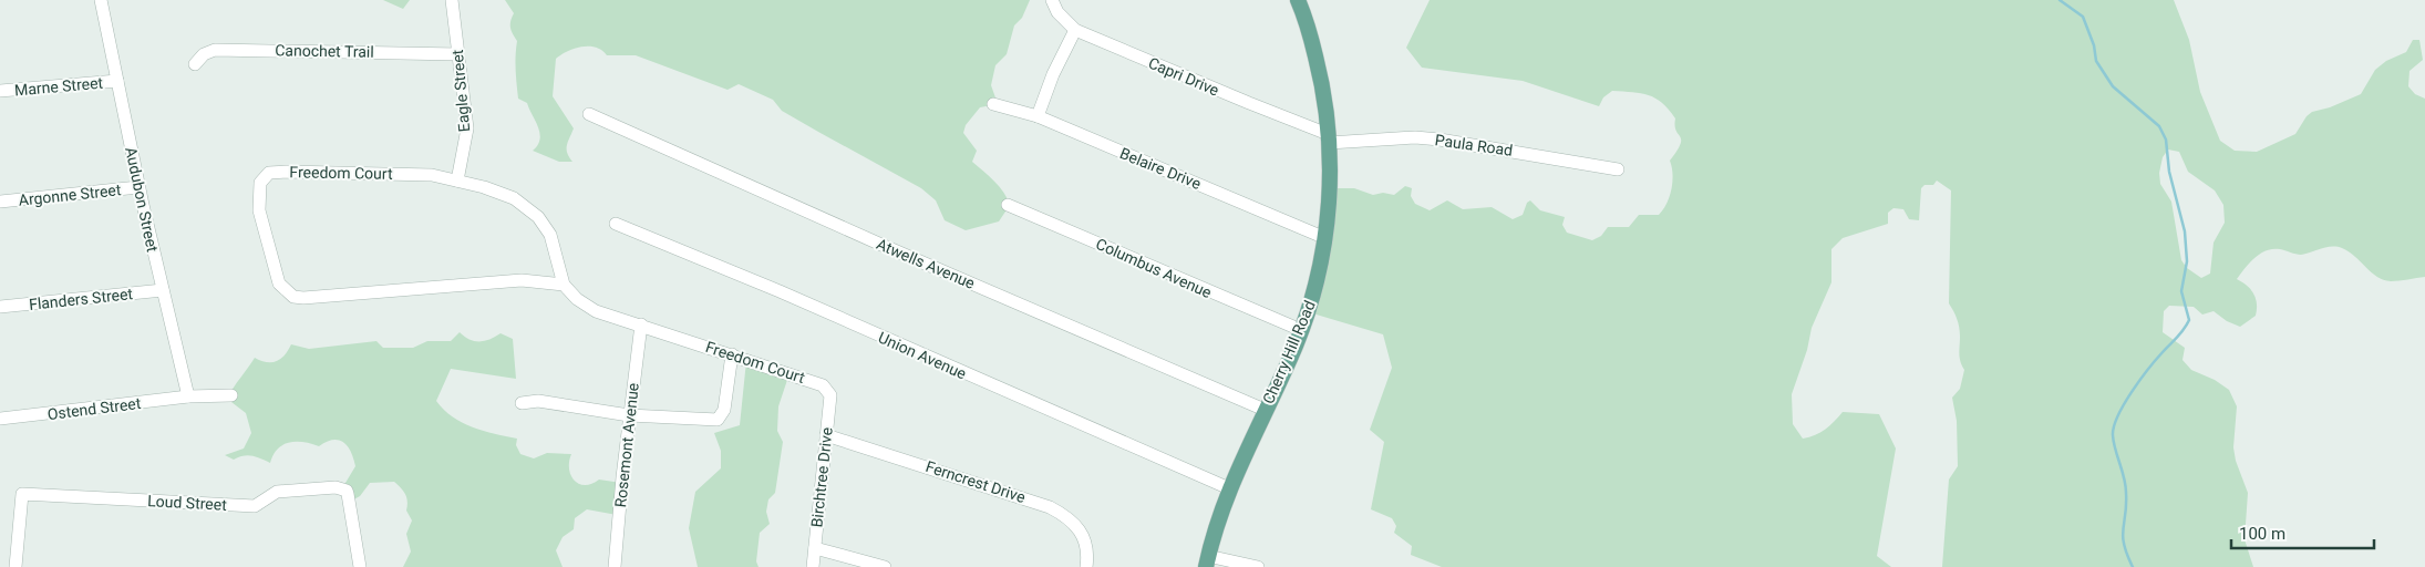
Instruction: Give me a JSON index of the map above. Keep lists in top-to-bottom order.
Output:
{
  "streets": {
    "main road": ["Cherry Hill Road"],
    "street": [
      "Canochet Trail",
      "Capri Drive",
      "Marne Street",
      "Eagle Street",
      "Paula Road",
      "Belaire Drive",
      "Freedom Court",
      "Argonne Street",
      "Audubon Street",
      "Atwells Avenue",
      "Columbus Avenue",
      "Flanders Street",
      "Union Avenue",
      "Ostend Street",
      "Rosemont Avenue",
      "Birchtree Drive",
      "Ferncrest Drive",
      "Loud Street"
    ]
  },
  "crossings": [
    ["Canochet Trail", "Eagle Street"],
    ["Capri Drive", "Paula Road"],
    ["Capri Drive", "Cherry Hill Road"],
    ["Marne Street", "Audubon Street"],
    ["Eagle Street", "Freedom Court"],
    ["Paula Road", "Cherry Hill Road"],
    ["Belaire Drive", "Cherry Hill Road"],
    ["Freedom Court", "Rosemont Avenue"],
    ["Freedom Court", "Birchtree Drive"],
    ["Argonne Street", "Audubon Street"],
    ["Audubon Street", "Flanders Street"],
    ["Audubon Street", "Ostend Street"],
    ["Atwells Avenue", "Cherry Hill Road"],
    ["Columbus Avenue", "Cherry Hill Road"],
    ["Cherry Hill Road", "Union Avenue"],
    ["Birchtree Drive", "Ferncrest Drive"]
  ],
  "scale_bar": "100 m"
}
